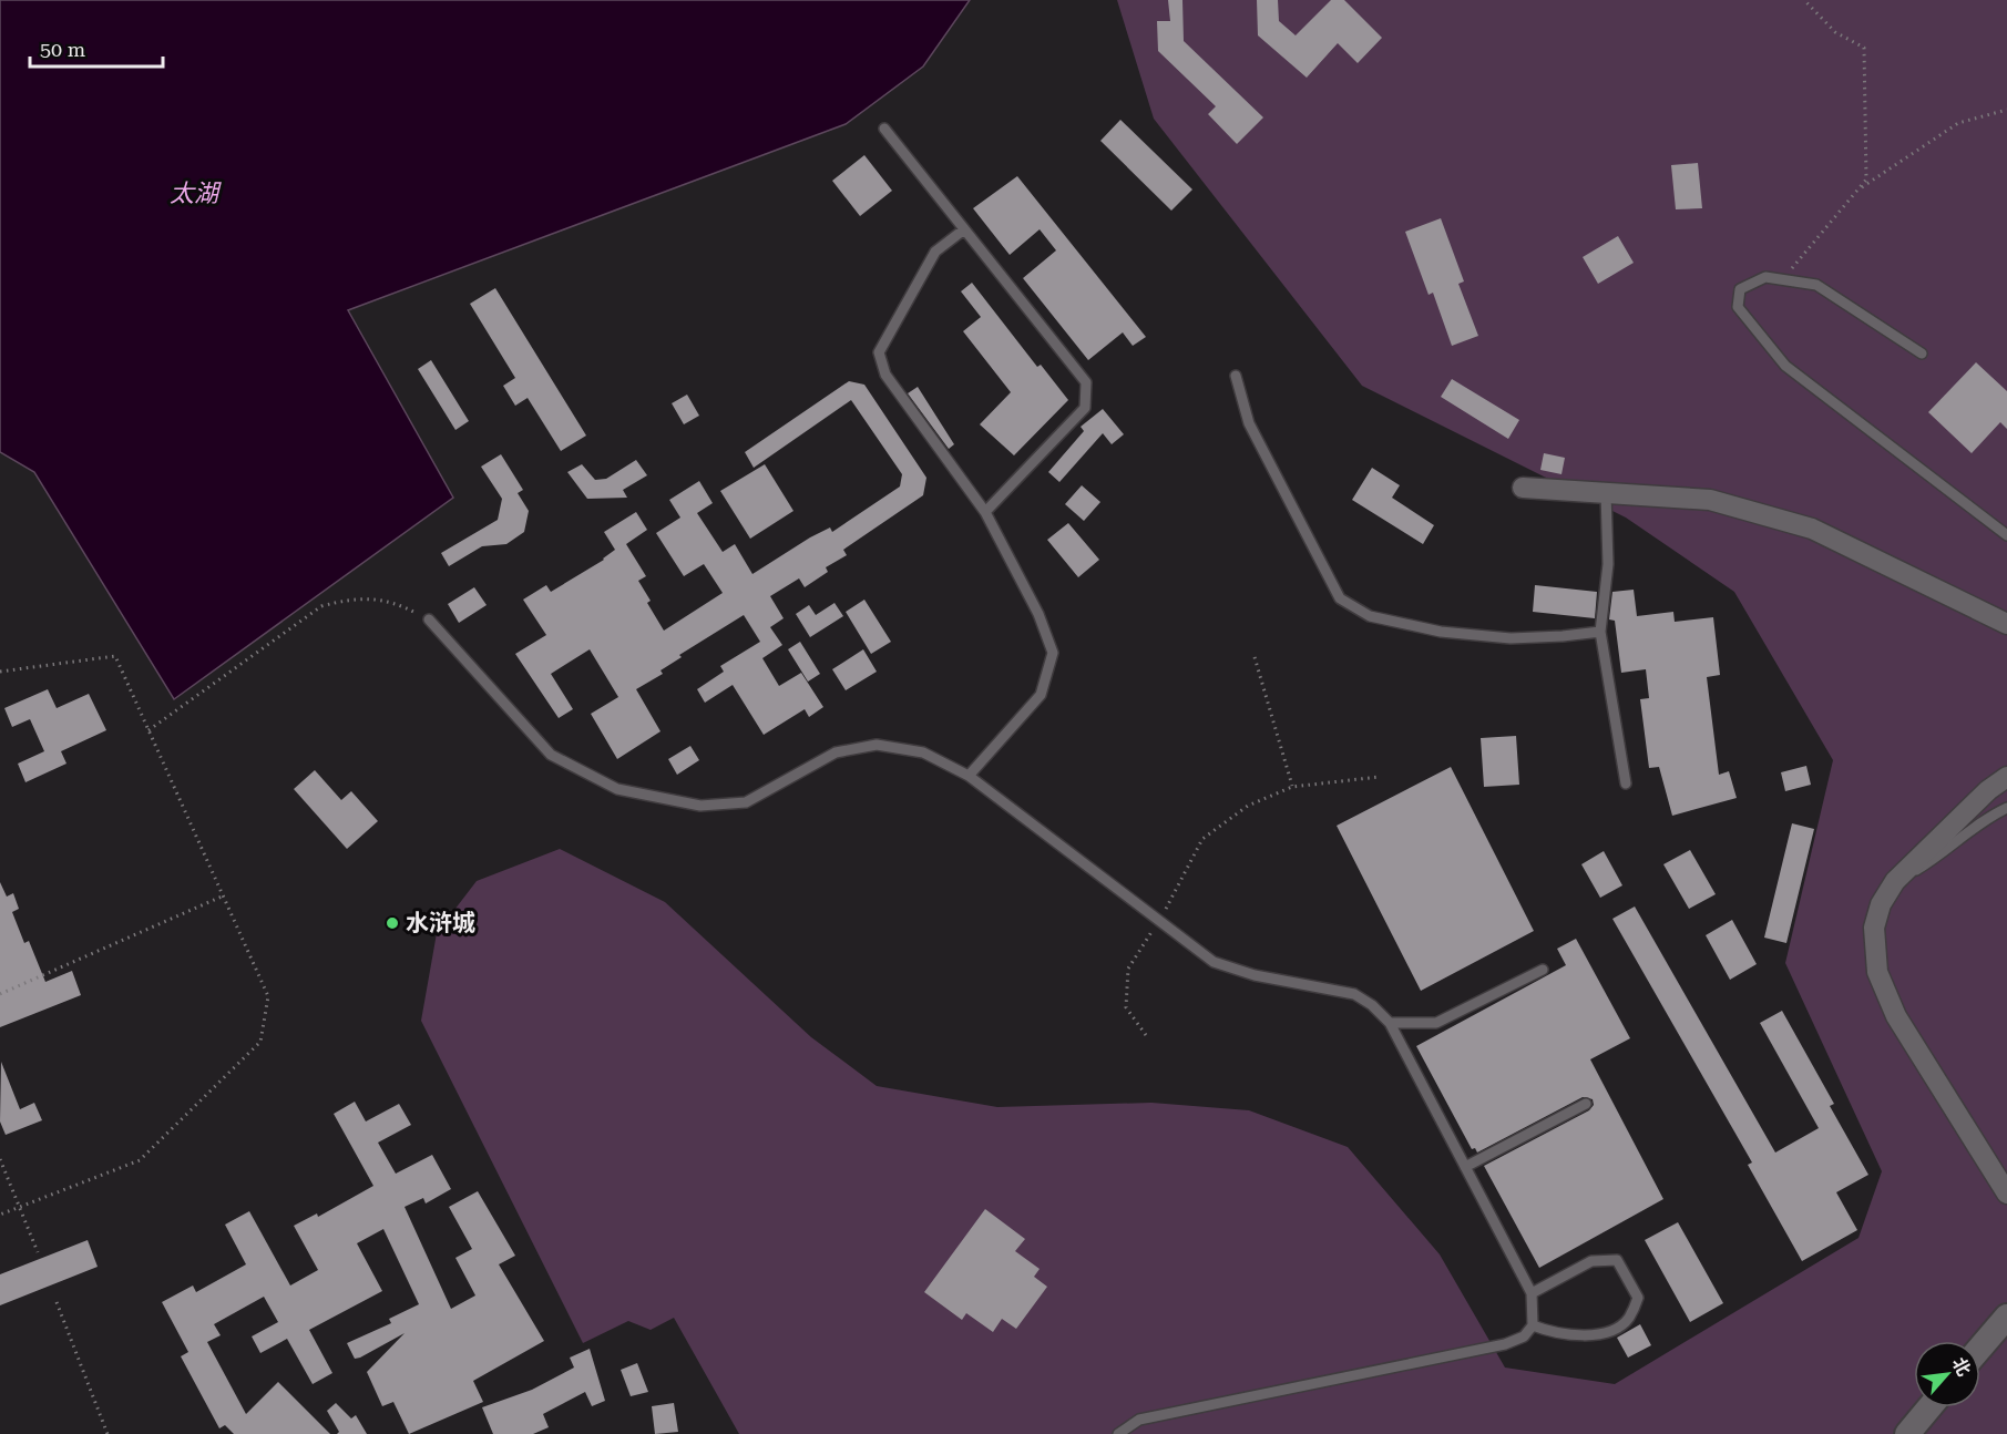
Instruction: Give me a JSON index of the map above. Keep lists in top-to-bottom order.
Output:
{
  "water": ["太湖"],
  "places": ["水浒城"],
  "scale_bar": "50 m",
  "north": "top right"
}
